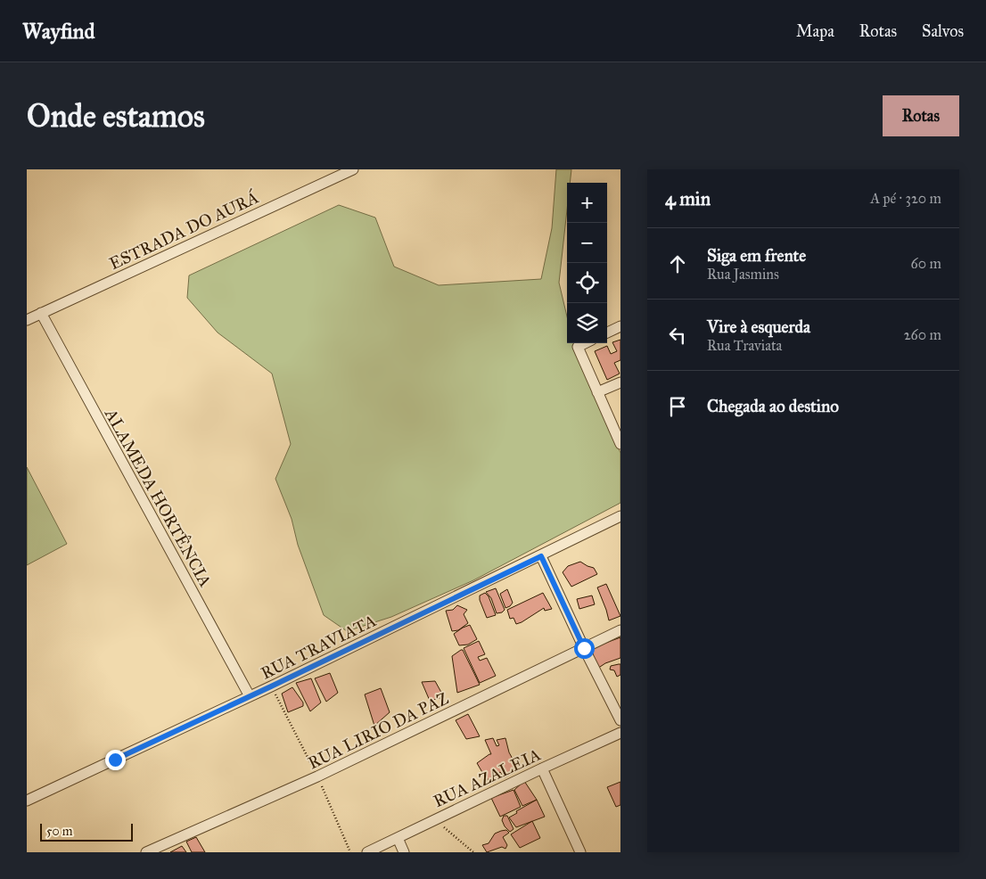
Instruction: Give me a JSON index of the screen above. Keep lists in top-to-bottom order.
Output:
{
  "streets": {
    "street": [
      "ESTRADA DO AURÁ",
      "ALAMEDA HORTÊNCIA",
      "RUA TRAVIATA",
      "RUA LIRIO DA PAZ",
      "RUA AZALEIA"
    ]
  },
  "crossings": [
    ["ESTRADA DO AURÁ", "ALAMEDA HORTÊNCIA"],
    ["ALAMEDA HORTÊNCIA", "RUA TRAVIATA"]
  ],
  "scale_bar": "50 m",
  "page": {
    "header": "Wayfind",
    "nav": ["Mapa", "Rotas", "Salvos"],
    "buttons": "Rotas",
    "title": "Onde estamos",
    "heading": ["4 min", "A pé · 320 m"],
    "map_buttons": ["+", "−"],
    "list": [
      ["Siga em frente", "Rua Jasmins", "60 m"],
      ["Vire à esquerda", "Rua Traviata", "260 m"],
      "Chegada ao destino"
    ],
    "scale": "50 m"
  }
}
